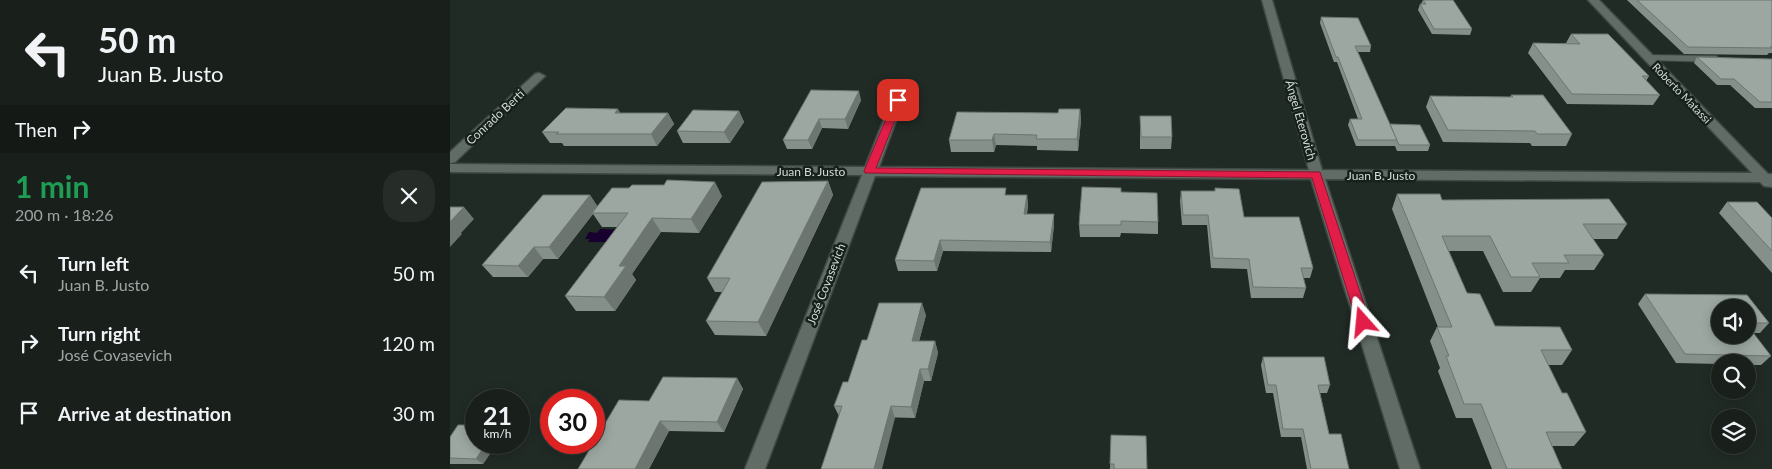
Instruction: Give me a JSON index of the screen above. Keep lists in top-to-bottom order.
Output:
{
  "streets": {
    "street": [
      "Roberto Matassi",
      "Conrado Berti",
      "Ángel Eterovich",
      "Juan B. Justo",
      "José Covasevich"
    ]
  },
  "crossings": [
    ["Roberto Matassi", "Juan B. Justo"],
    ["Ángel Eterovich", "Juan B. Justo"],
    ["Juan B. Justo", "José Covasevich"]
  ],
  "page": {
    "turn": ["50 m", "Juan B. Justo"],
    "then": "Then",
    "heading": ["1 min", "200 m · 18:26"],
    "list": [
      {
        "name": "Turn left",
        "note": "Juan B. Justo",
        "value": "50 m"
      },
      {
        "name": "Turn right",
        "note": "José Covasevich",
        "value": "120 m"
      },
      {
        "name": "Arrive at destination",
        "value": "30 m"
      }
    ],
    "speed": "21 km/h",
    "limit": "30"
  }
}
